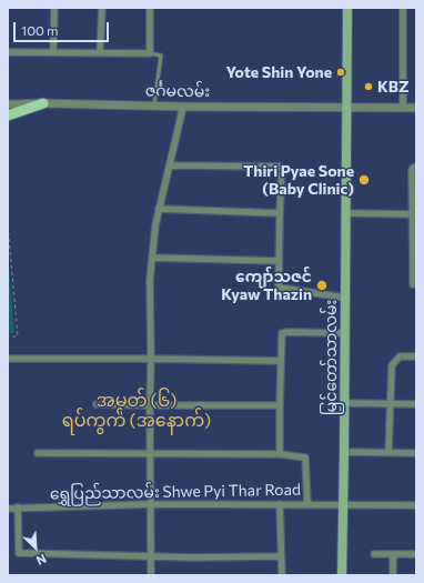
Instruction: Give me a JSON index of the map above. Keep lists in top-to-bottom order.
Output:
{
  "streets": {
    "main road": ["မြင်တော်သာလမ်း"],
    "street": ["ဇင်္ဂမလမ်း", "ရွှေပြည်သာလမ်း Shwe Pyi Thar Road"]
  },
  "crossings": [
    ["ဇင်္ဂမလမ်း", "မြင်တော်သာလမ်း"],
    ["မြင်တော်သာလမ်း", "ရွှေပြည်သာလမ်း Shwe Pyi Thar Road"]
  ],
  "districts": ["အမှတ် (၆) ရပ်ကွက် (အနောက်)"],
  "places": [
    "Yote Shin Yone",
    "KBZ",
    "Thiri Pyae Sone (Baby Clinic)",
    "ကျော်သဇင် Kyaw Thazin"
  ],
  "scale_bar": "100 m",
  "north": "bottom right"
}
